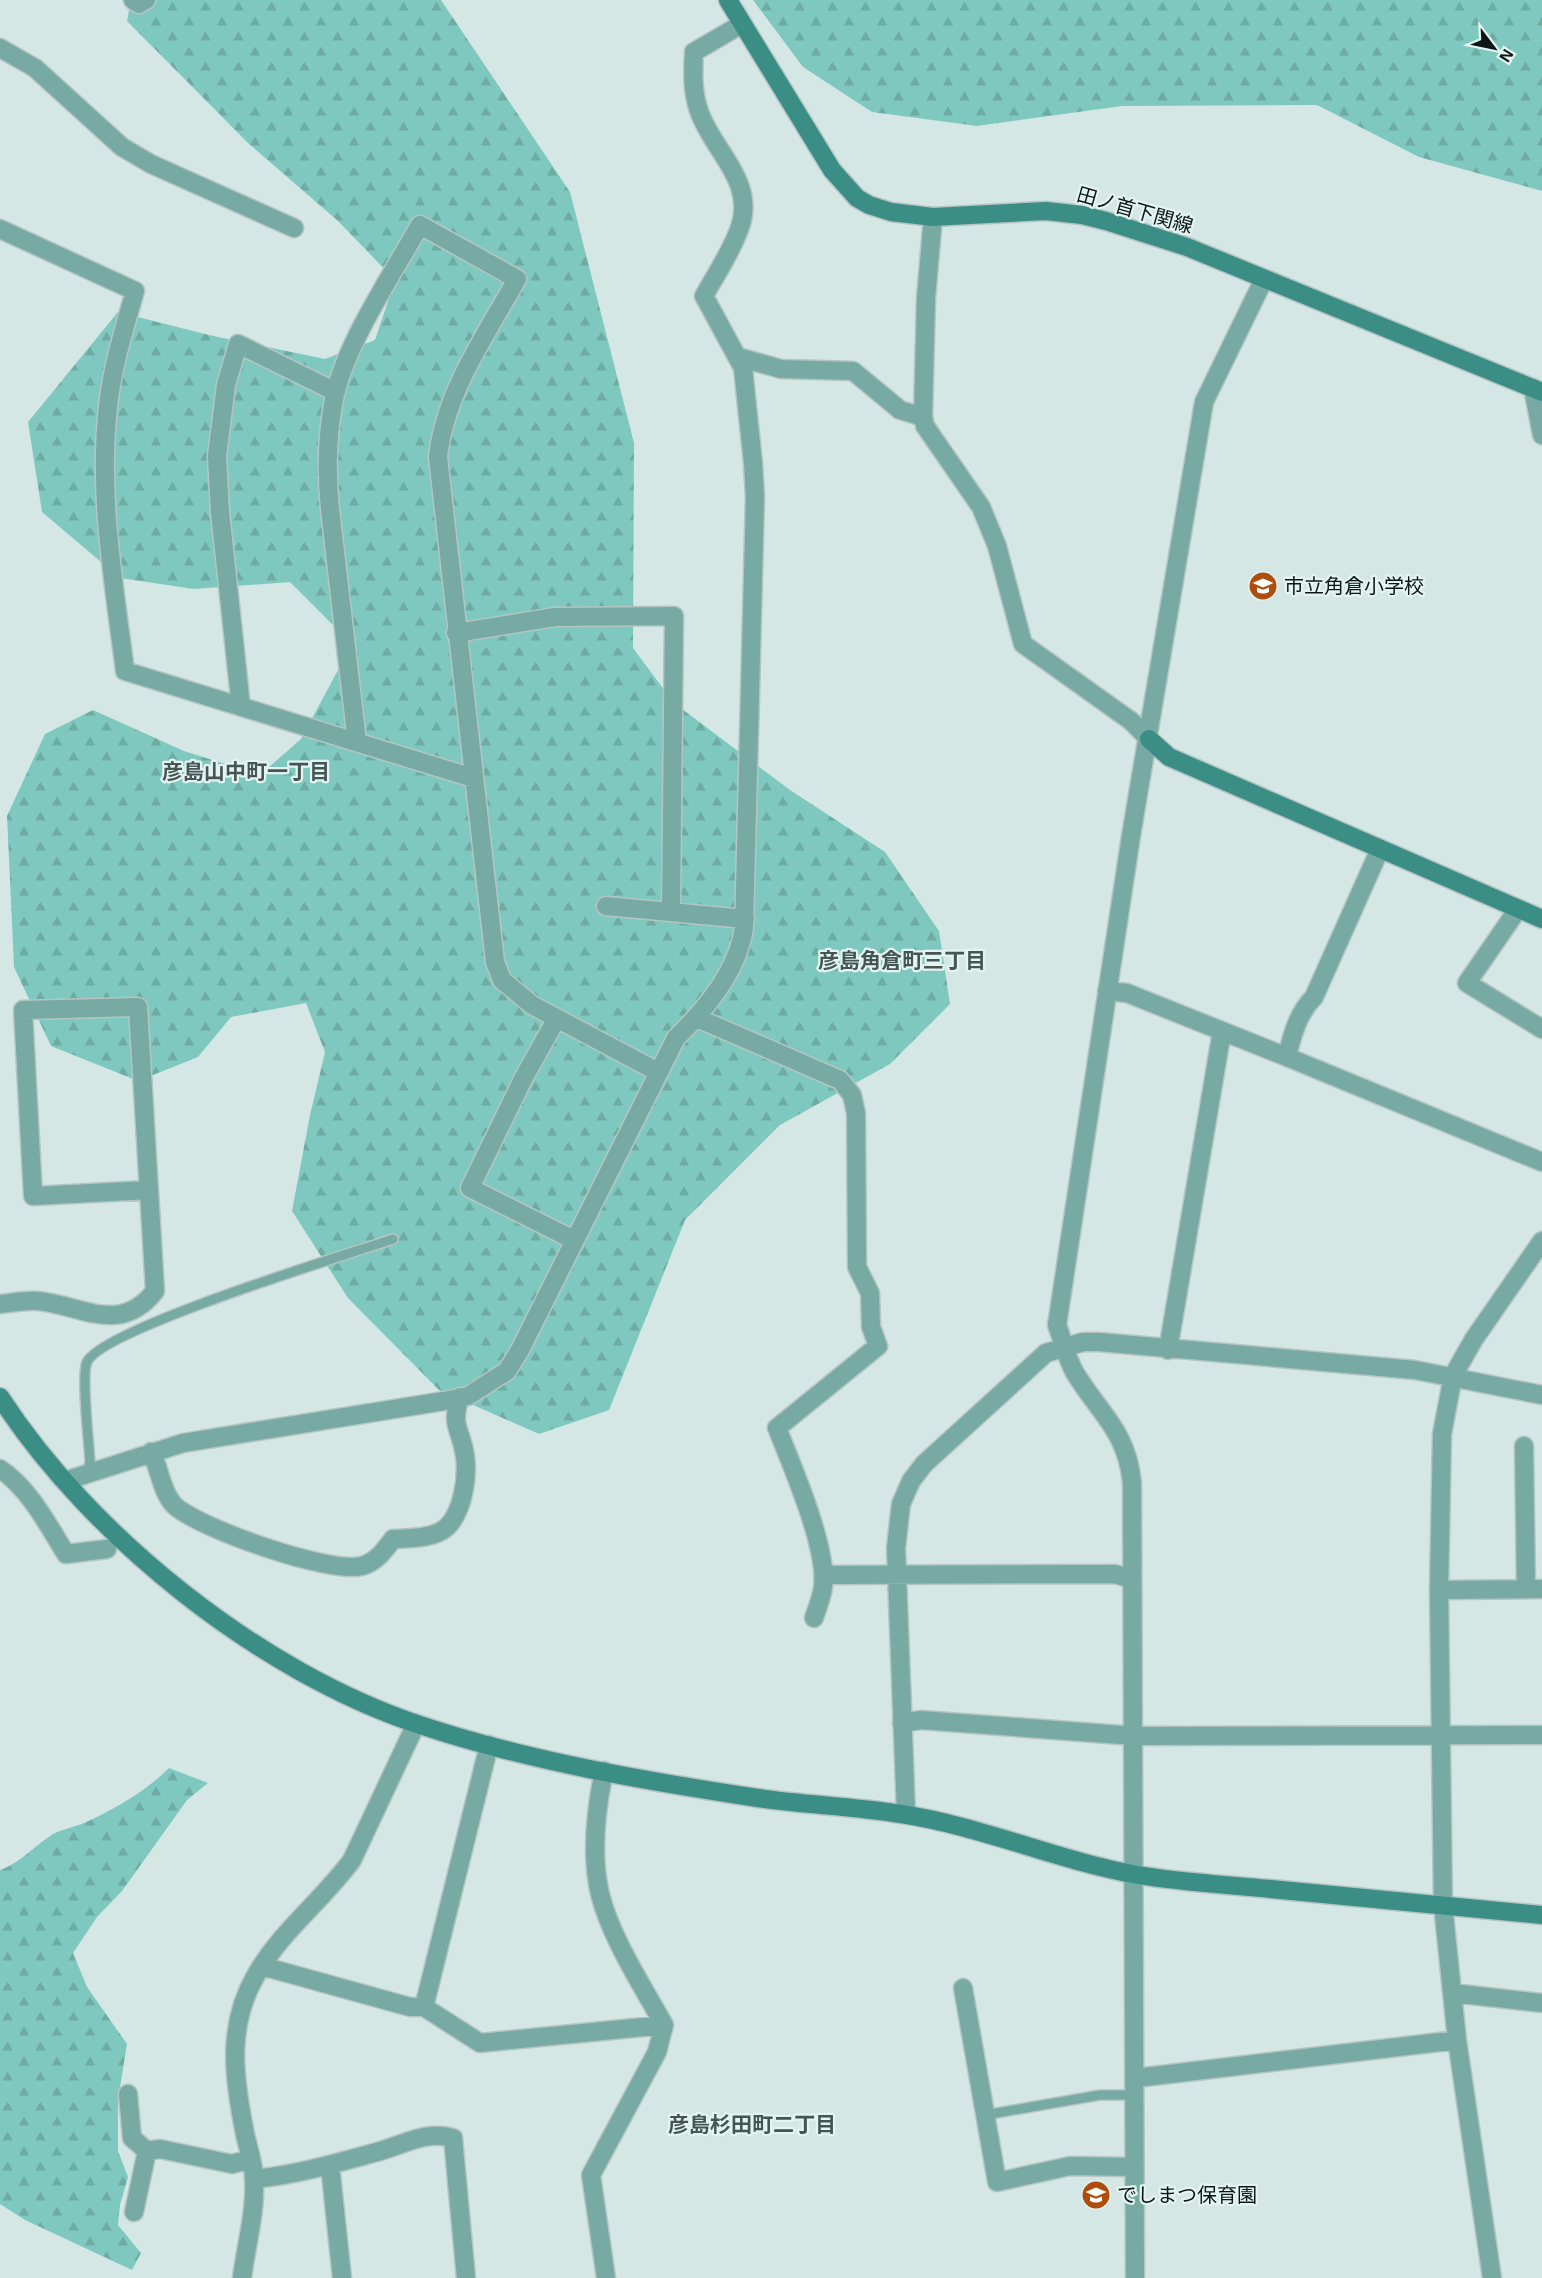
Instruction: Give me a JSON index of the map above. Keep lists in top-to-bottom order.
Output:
{
  "streets": {
    "street": ["田ノ首下関線"]
  },
  "districts": ["彦島山中町一丁目", "彦島角倉町三丁目", "彦島杉田町二丁目"],
  "places": {
    "school or university": ["市立角倉小学校", "でしまつ保育園"]
  },
  "north": "bottom right"
}
